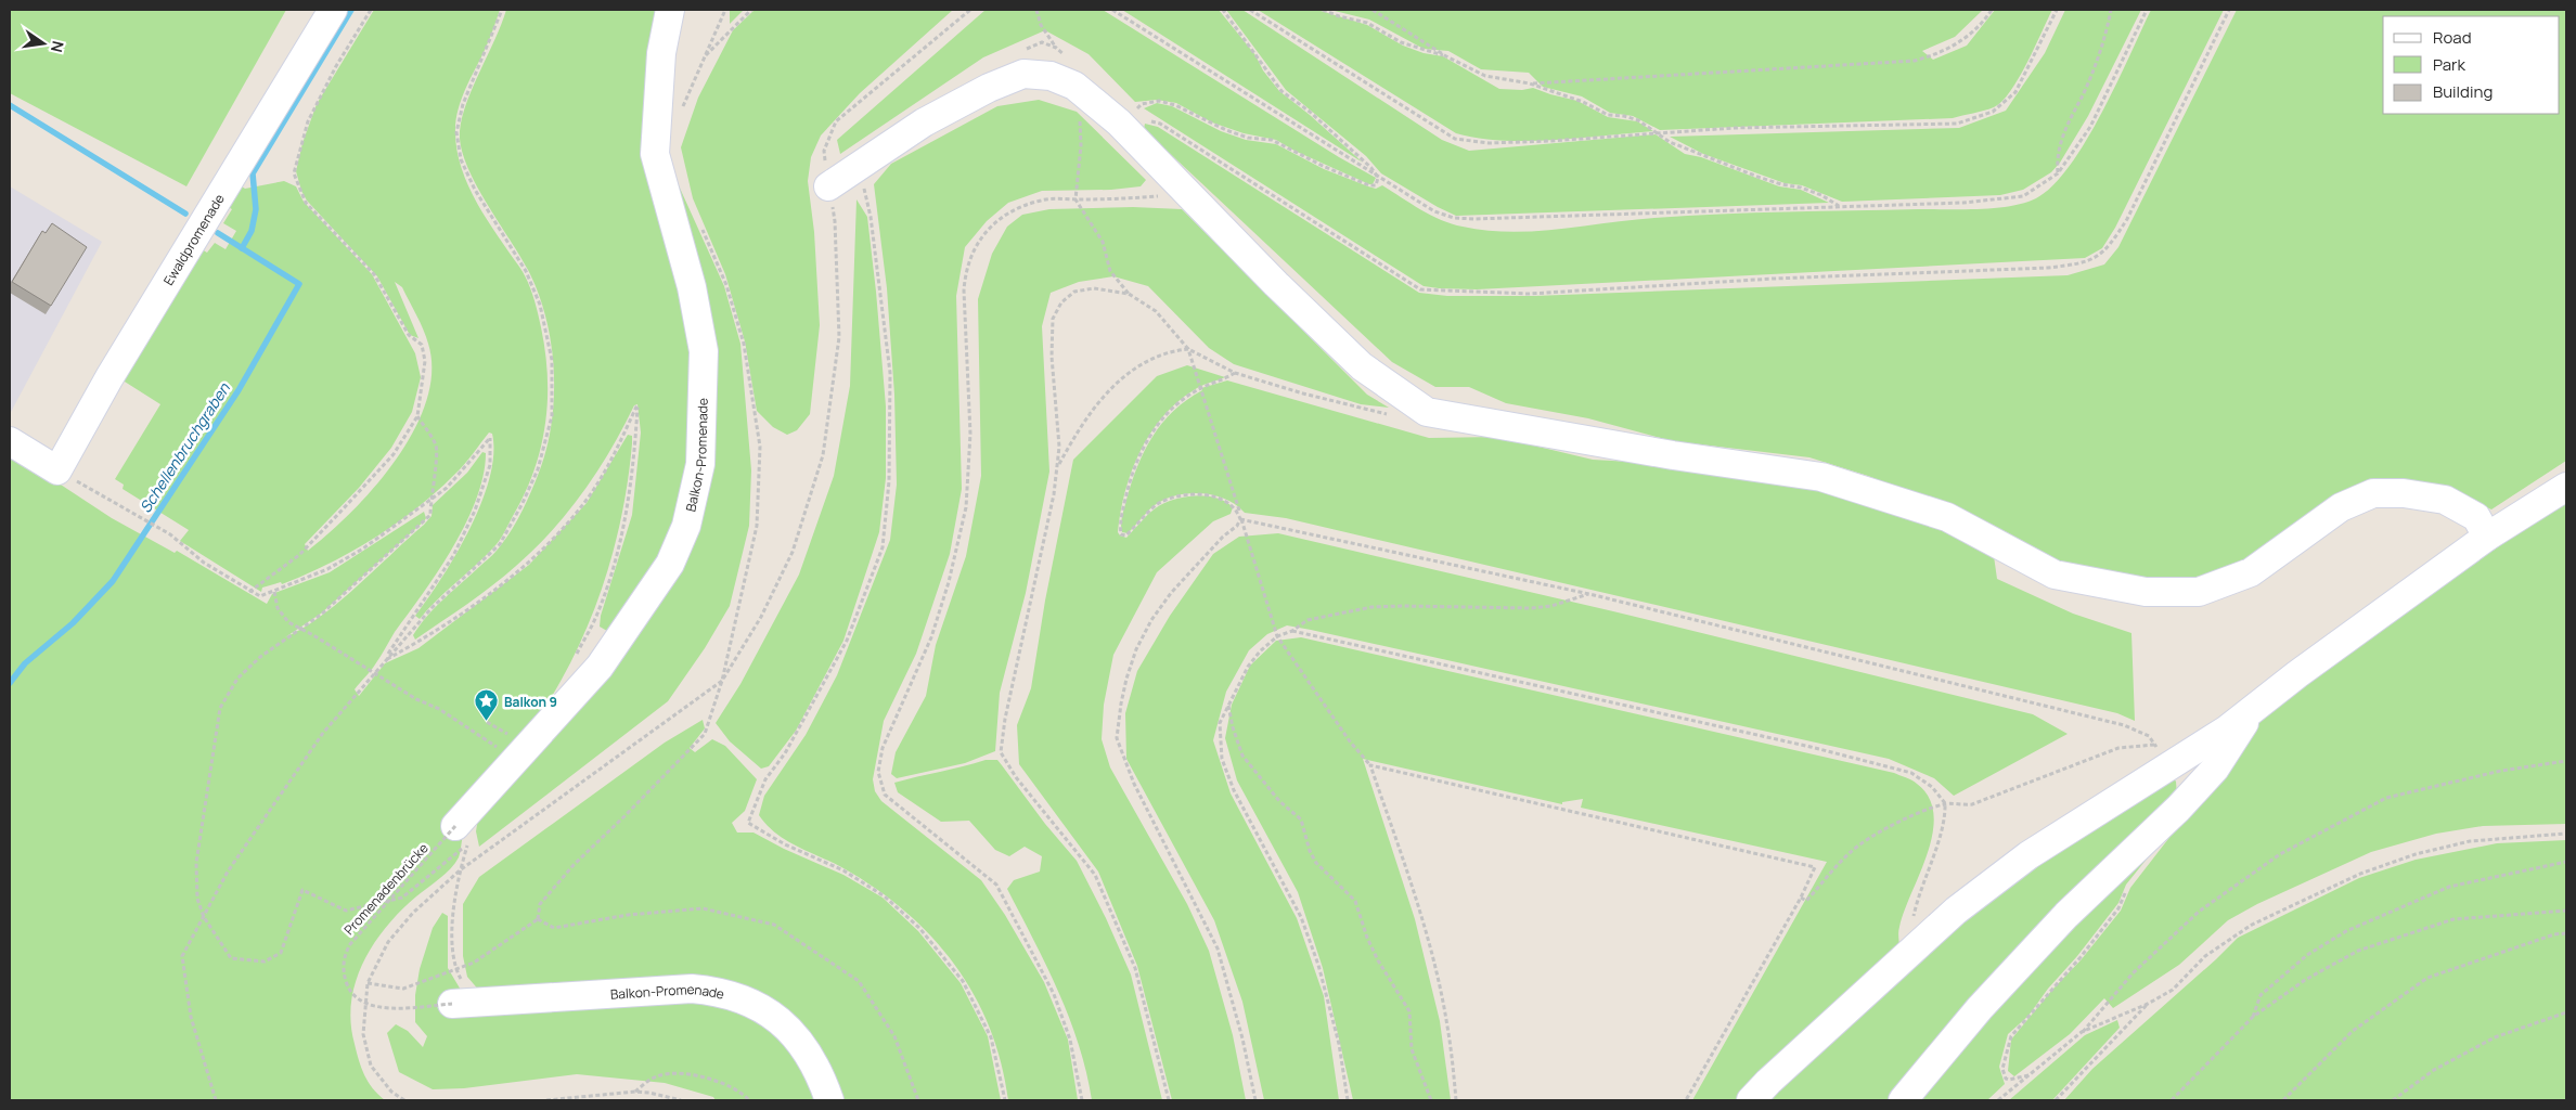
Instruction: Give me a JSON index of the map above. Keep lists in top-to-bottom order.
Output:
{
  "streets": {
    "street": ["Ewaldpromenade", "Balkon-Promenade"],
    "path": ["Promenadenbrücke"]
  },
  "crossings": [
    ["Balkon-Promenade", "Promenadenbrücke"]
  ],
  "water": ["Schellenbruchgraben"],
  "places": {
    "place": ["Balkon 9"]
  },
  "legend": ["Road", "Park", "Building"],
  "north": "right"
}
